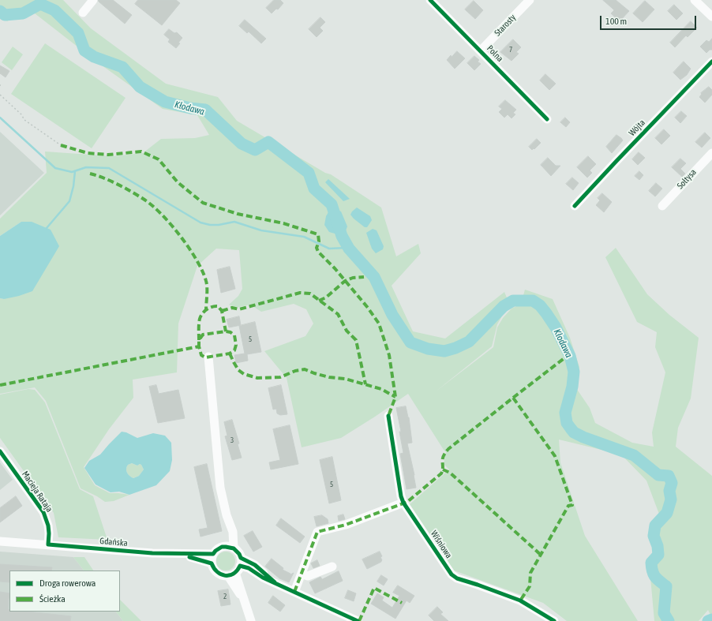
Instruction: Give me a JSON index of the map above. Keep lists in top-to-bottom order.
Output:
{
  "streets": {
    "street": [
      "Starosty",
      "Polna",
      "Wójta",
      "Sołtysa",
      "Macieja Rataja",
      "Gdańska",
      "Wiśniowa"
    ]
  },
  "crossings": [
    ["Starosty", "Polna"],
    ["Macieja Rataja", "Gdańska"]
  ],
  "water": ["Kłodawa"],
  "house_numbers": [
    "7",
    "5",
    "3",
    "5",
    "2"
  ],
  "legend": ["Droga rowerowa", "Ścieżka"],
  "scale_bar": "100 m"
}
